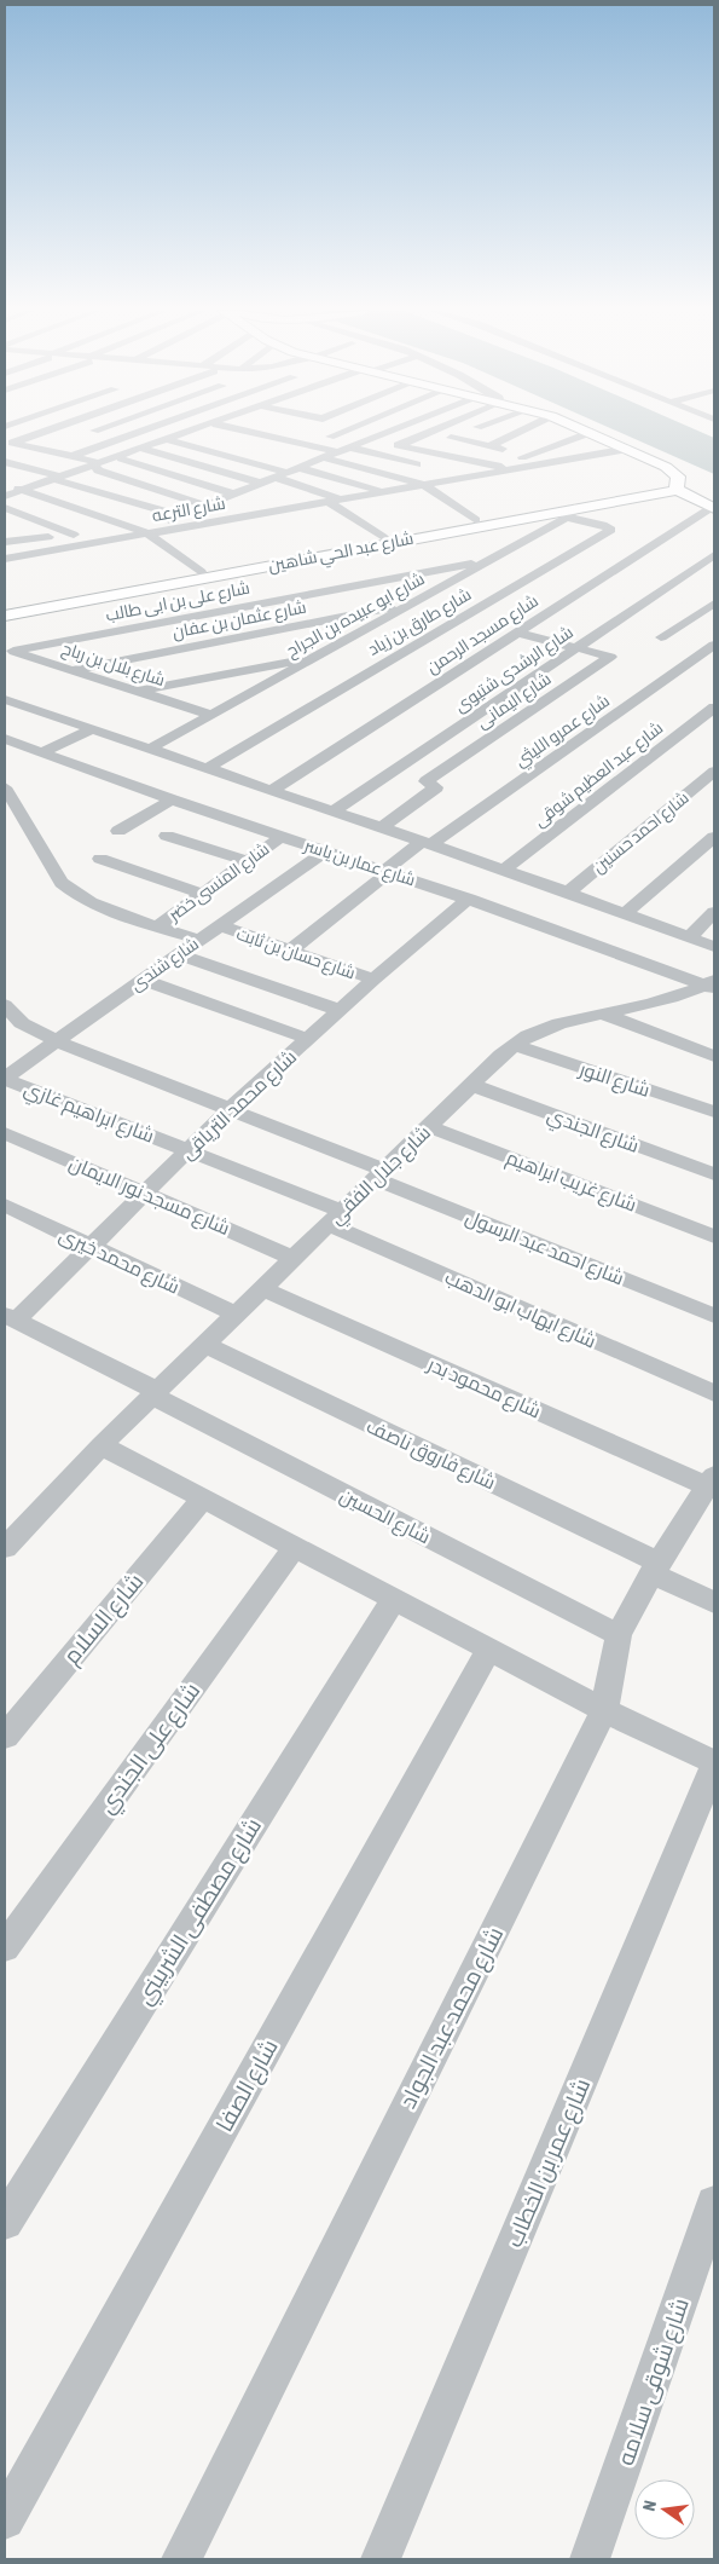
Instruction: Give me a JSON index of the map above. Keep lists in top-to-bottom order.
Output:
{
  "streets": {
    "main road": ["شارع عبد الحي شاهين"],
    "street": [
      "شارع الترعه",
      "شارع على بن ابى طالب",
      "شارع ابو عبيده بن الجراح",
      "شارع عثمان بن عفان",
      "شارع طارق بن زياد",
      "شارع مسجد الرحمن",
      "شارع بلال بن رباح",
      "شارع الرشدى شتيوى",
      "شارع اليمانى",
      "شارع عمرو الليثي",
      "شارع عبد العظيم شوقى",
      "شارع احمد حسنين",
      "شارع عمار بن ياسر",
      "شارع المنسى خضر",
      "شارع حسان بن ثابت",
      "شارع شندى",
      "شارع النور",
      "شارع محمد الترياقى",
      "شارع ابراهيم غازي",
      "شارع الجندي",
      "شارع جلال الفقي",
      "شارع غريب ابراهيم",
      "شارع مسجد نور الايمان",
      "شارع احمد عبد الرسول",
      "شارع محمد خيرى",
      "شارع ايهاب ابو الدهب",
      "شارع محمود بدر",
      "شارع فاروق ناصف",
      "شارع الحسين",
      "شارع السلام",
      "شارع على الجندي",
      "شارع مصطفى الشربيني",
      "شارع محمد عبد الجواد",
      "شارع الصفا",
      "شارع عمر بن الخطاب",
      "شارع شوقى سلامه"
    ]
  },
  "crossings": [
    ["شارع عبد الحي شاهين", "شارع ابو عبيده بن الجراح"],
    ["شارع عبد الحي شاهين", "شارع طارق بن زياد"],
    ["شارع على بن ابى طالب", "شارع ابو عبيده بن الجراح"],
    ["شارع على بن ابى طالب", "شارع بلال بن رباح"],
    ["شارع ابو عبيده بن الجراح", "شارع عثمان بن عفان"],
    ["شارع ابو عبيده بن الجراح", "شارع طارق بن زياد"],
    ["شارع ابو عبيده بن الجراح", "شارع بلال بن رباح"],
    ["شارع ابو عبيده بن الجراح", "شارع عمار بن ياسر"],
    ["شارع عثمان بن عفان", "شارع بلال بن رباح"],
    ["شارع طارق بن زياد", "شارع عمار بن ياسر"],
    ["شارع مسجد الرحمن", "شارع اليمانى"],
    ["شارع مسجد الرحمن", "شارع عمار بن ياسر"],
    ["شارع الرشدى شتيوى", "شارع اليمانى"],
    ["شارع الرشدى شتيوى", "شارع عمار بن ياسر"],
    ["شارع اليمانى", "شارع عمار بن ياسر"],
    ["شارع عمرو الليثي", "شارع عمار بن ياسر"],
    ["شارع عمرو الليثي", "شارع حسان بن ثابت"],
    ["شارع عبد العظيم شوقى", "شارع عمار بن ياسر"],
    ["شارع احمد حسنين", "شارع عمار بن ياسر"],
    ["شارع عمار بن ياسر", "شارع المنسى خضر"],
    ["شارع عمار بن ياسر", "شارع شندى"],
    ["شارع عمار بن ياسر", "شارع محمد الترياقى"],
    ["شارع عمار بن ياسر", "شارع جلال الفقي"],
    ["شارع حسان بن ثابت", "شارع شندى"],
    ["شارع حسان بن ثابت", "شارع محمد الترياقى"],
    ["شارع شندى", "شارع ابراهيم غازي"],
    ["شارع شندى", "شارع احمد عبد الرسول"],
    ["شارع النور", "شارع جلال الفقي"],
    ["شارع محمد الترياقى", "شارع ابراهيم غازي"],
    ["شارع محمد الترياقى", "شارع مسجد نور الايمان"],
    ["شارع محمد الترياقى", "شارع احمد عبد الرسول"],
    ["شارع محمد الترياقى", "شارع محمد خيرى"],
    ["شارع ابراهيم غازي", "شارع جلال الفقي"],
    ["شارع ابراهيم غازي", "شارع ايهاب ابو الدهب"],
    ["شارع الجندي", "شارع جلال الفقي"],
    ["شارع جلال الفقي", "شارع غريب ابراهيم"],
    ["شارع جلال الفقي", "شارع مسجد نور الايمان"],
    ["شارع جلال الفقي", "شارع احمد عبد الرسول"],
    ["شارع جلال الفقي", "شارع محمد خيرى"],
    ["شارع جلال الفقي", "شارع ايهاب ابو الدهب"],
    ["شارع جلال الفقي", "شارع محمود بدر"],
    ["شارع جلال الفقي", "شارع فاروق ناصف"],
    ["شارع جلال الفقي", "شارع الحسين"],
    ["شارع محمود بدر", "شارع محمد عبد الجواد"],
    ["شارع فاروق ناصف", "شارع محمد عبد الجواد"],
    ["شارع الحسين", "شارع محمد عبد الجواد"]
  ],
  "north": "left"
}
